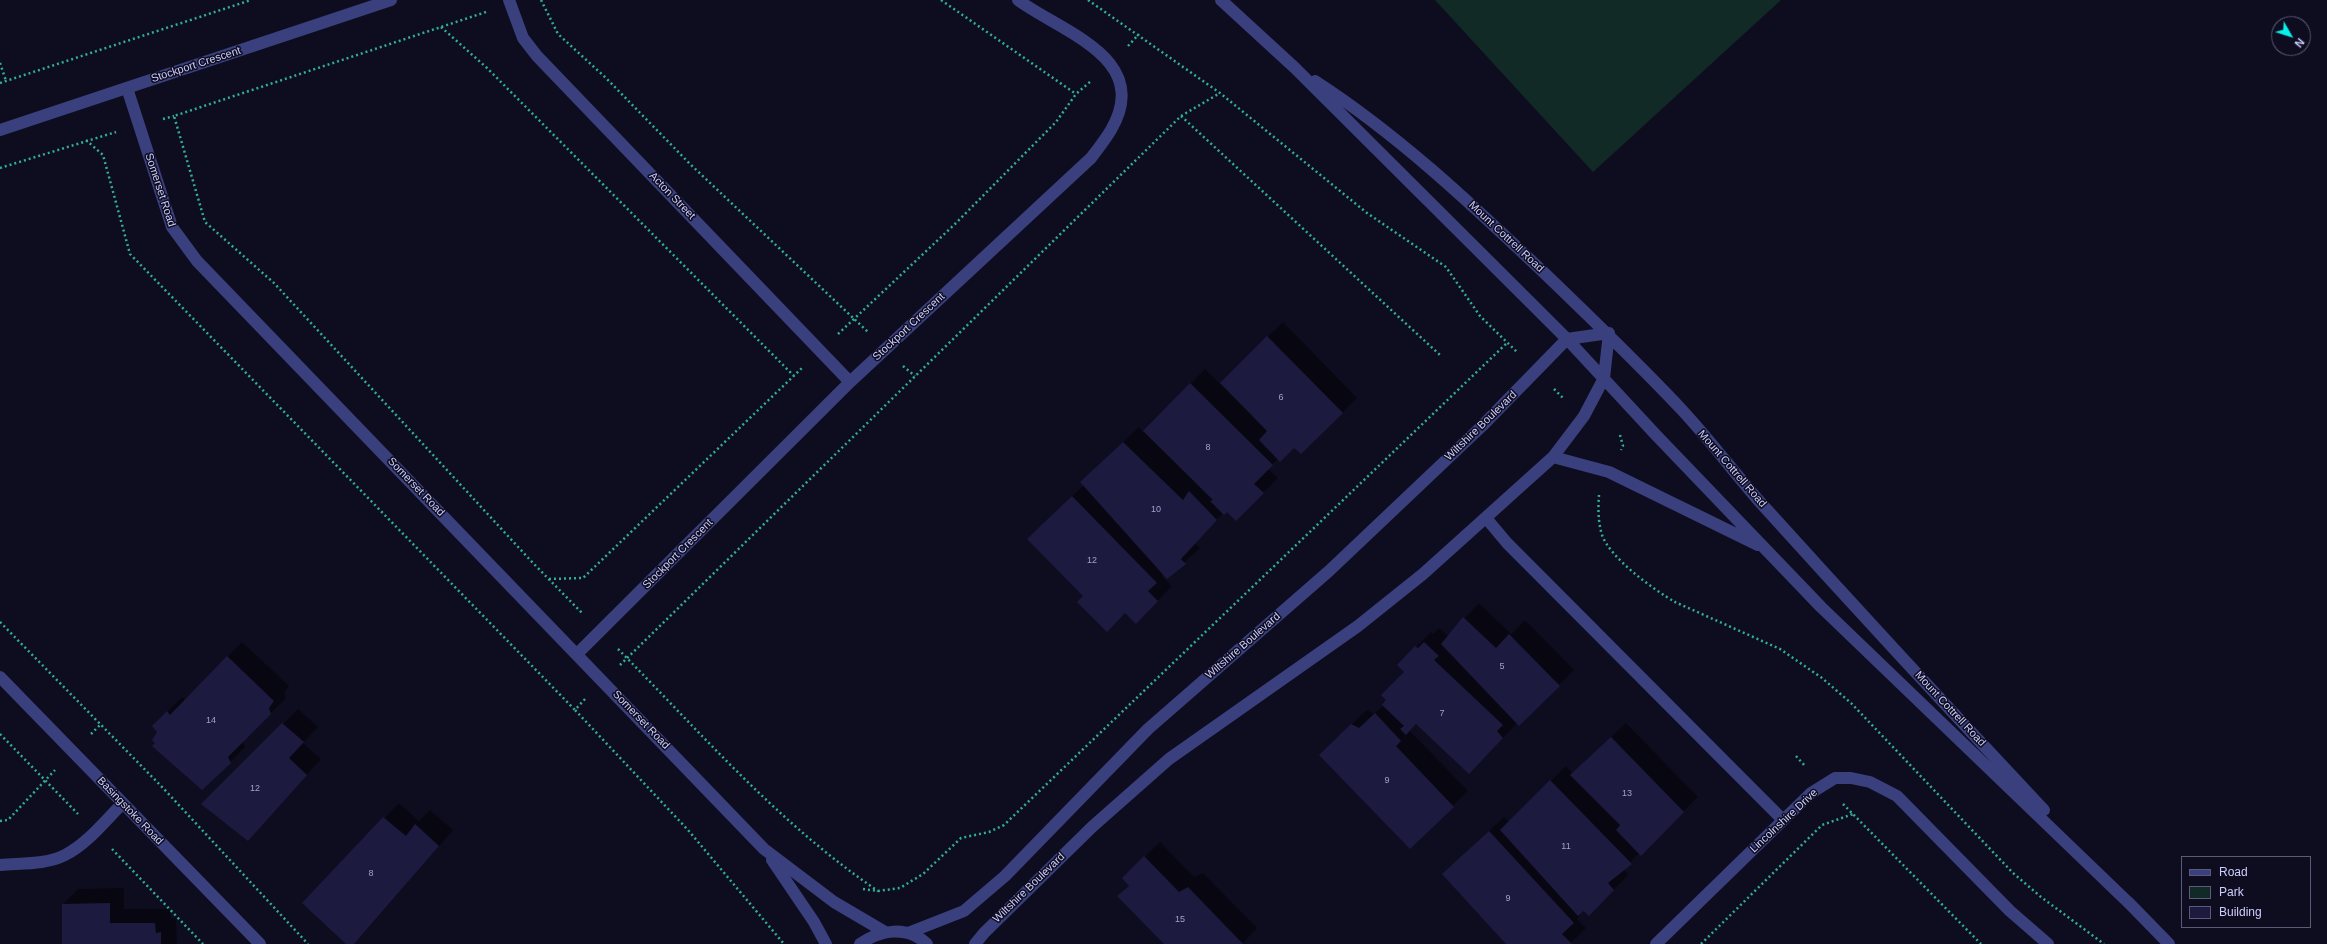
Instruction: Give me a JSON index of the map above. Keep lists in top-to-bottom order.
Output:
{
  "streets": {
    "street": [
      "Stockport Crescent",
      "Somerset Road",
      "Acton Street",
      "Mount Cottrell Road",
      "Wiltshire Boulevard",
      "Basingstoke Road",
      "Lincolnshire Drive"
    ]
  },
  "crossings": [
    ["Stockport Crescent", "Somerset Road"],
    ["Stockport Crescent", "Acton Street"],
    ["Mount Cottrell Road", "Wiltshire Boulevard"]
  ],
  "house_numbers": [
    "6",
    "8",
    "10",
    "12",
    "5",
    "7",
    "14",
    "9",
    "12",
    "13",
    "11",
    "8",
    "9",
    "15"
  ],
  "legend": ["Road", "Park", "Building"],
  "north": "bottom right"
}
